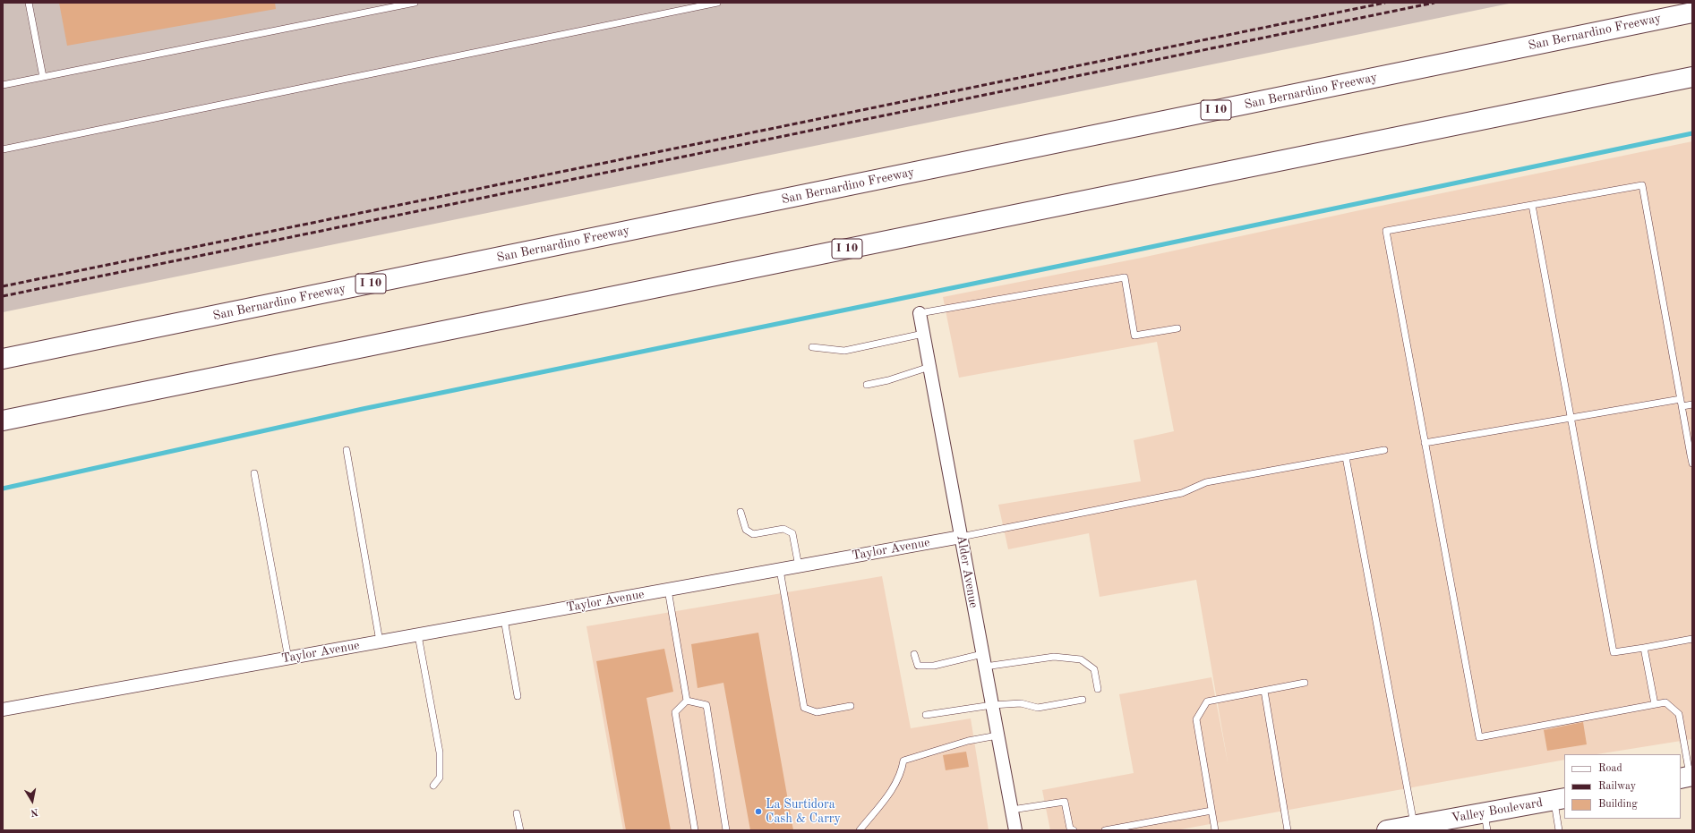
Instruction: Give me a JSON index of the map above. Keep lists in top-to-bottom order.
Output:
{
  "streets": {
    "main road": ["San Bernardino Freeway", "I 10", "Valley Boulevard"],
    "street": ["Taylor Avenue", "Alder Avenue"]
  },
  "crossings": [
    ["Taylor Avenue", "Alder Avenue"]
  ],
  "places": ["La Surtidora Cash & Carry"],
  "legend": ["Road", "Railway", "Building"],
  "north": "bottom"
}
